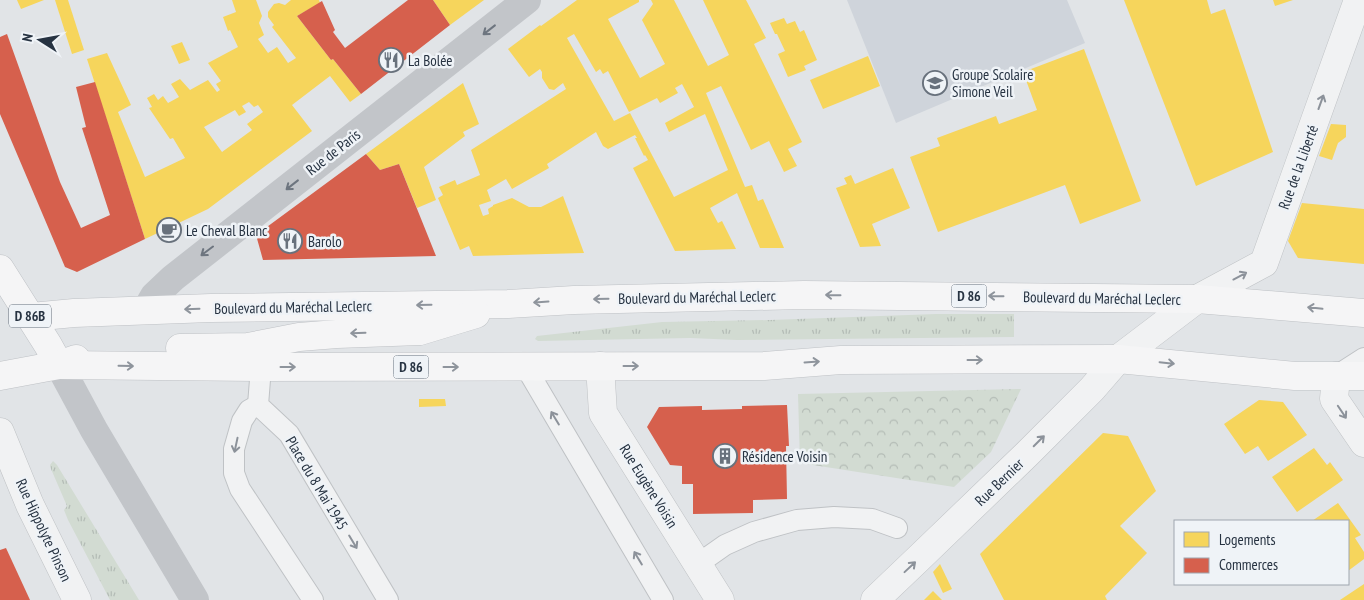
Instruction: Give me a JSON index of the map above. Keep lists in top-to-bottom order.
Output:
{
  "streets": {
    "main road": ["D 86", "Boulevard du Maréchal Leclerc", "D 86B"],
    "street": [
      "Rue de Paris",
      "Rue de la Liberté",
      "Rue Bernier",
      "Rue Eugène Voisin",
      "Rue Hippolyte Pinson"
    ],
    "lane": ["Place du 8 Mai 1945"]
  },
  "crossings": [
    ["Rue de Paris", "Boulevard du Maréchal Leclerc"],
    ["Rue de la Liberté", "D 86"],
    ["Rue de la Liberté", "Boulevard du Maréchal Leclerc"],
    ["Rue de la Liberté", "Rue Bernier"],
    ["D 86", "D 86B"],
    ["D 86", "Rue Bernier"],
    ["D 86", "Rue Eugène Voisin"],
    ["Boulevard du Maréchal Leclerc", "D 86B"]
  ],
  "one_way": [
    "Rue de Paris",
    "Rue de la Liberté",
    "Rue Bernier",
    "Place du 8 Mai 1945"
  ],
  "places": {
    "restaurant": ["La Bolée", "Barolo"],
    "school or university": ["Groupe Scolaire Simone Veil"],
    "cafe": ["Le Cheval Blanc"],
    "building": ["Résidence Voisin"]
  },
  "legend": ["Logements", "Commerces"],
  "north": "left"
}
